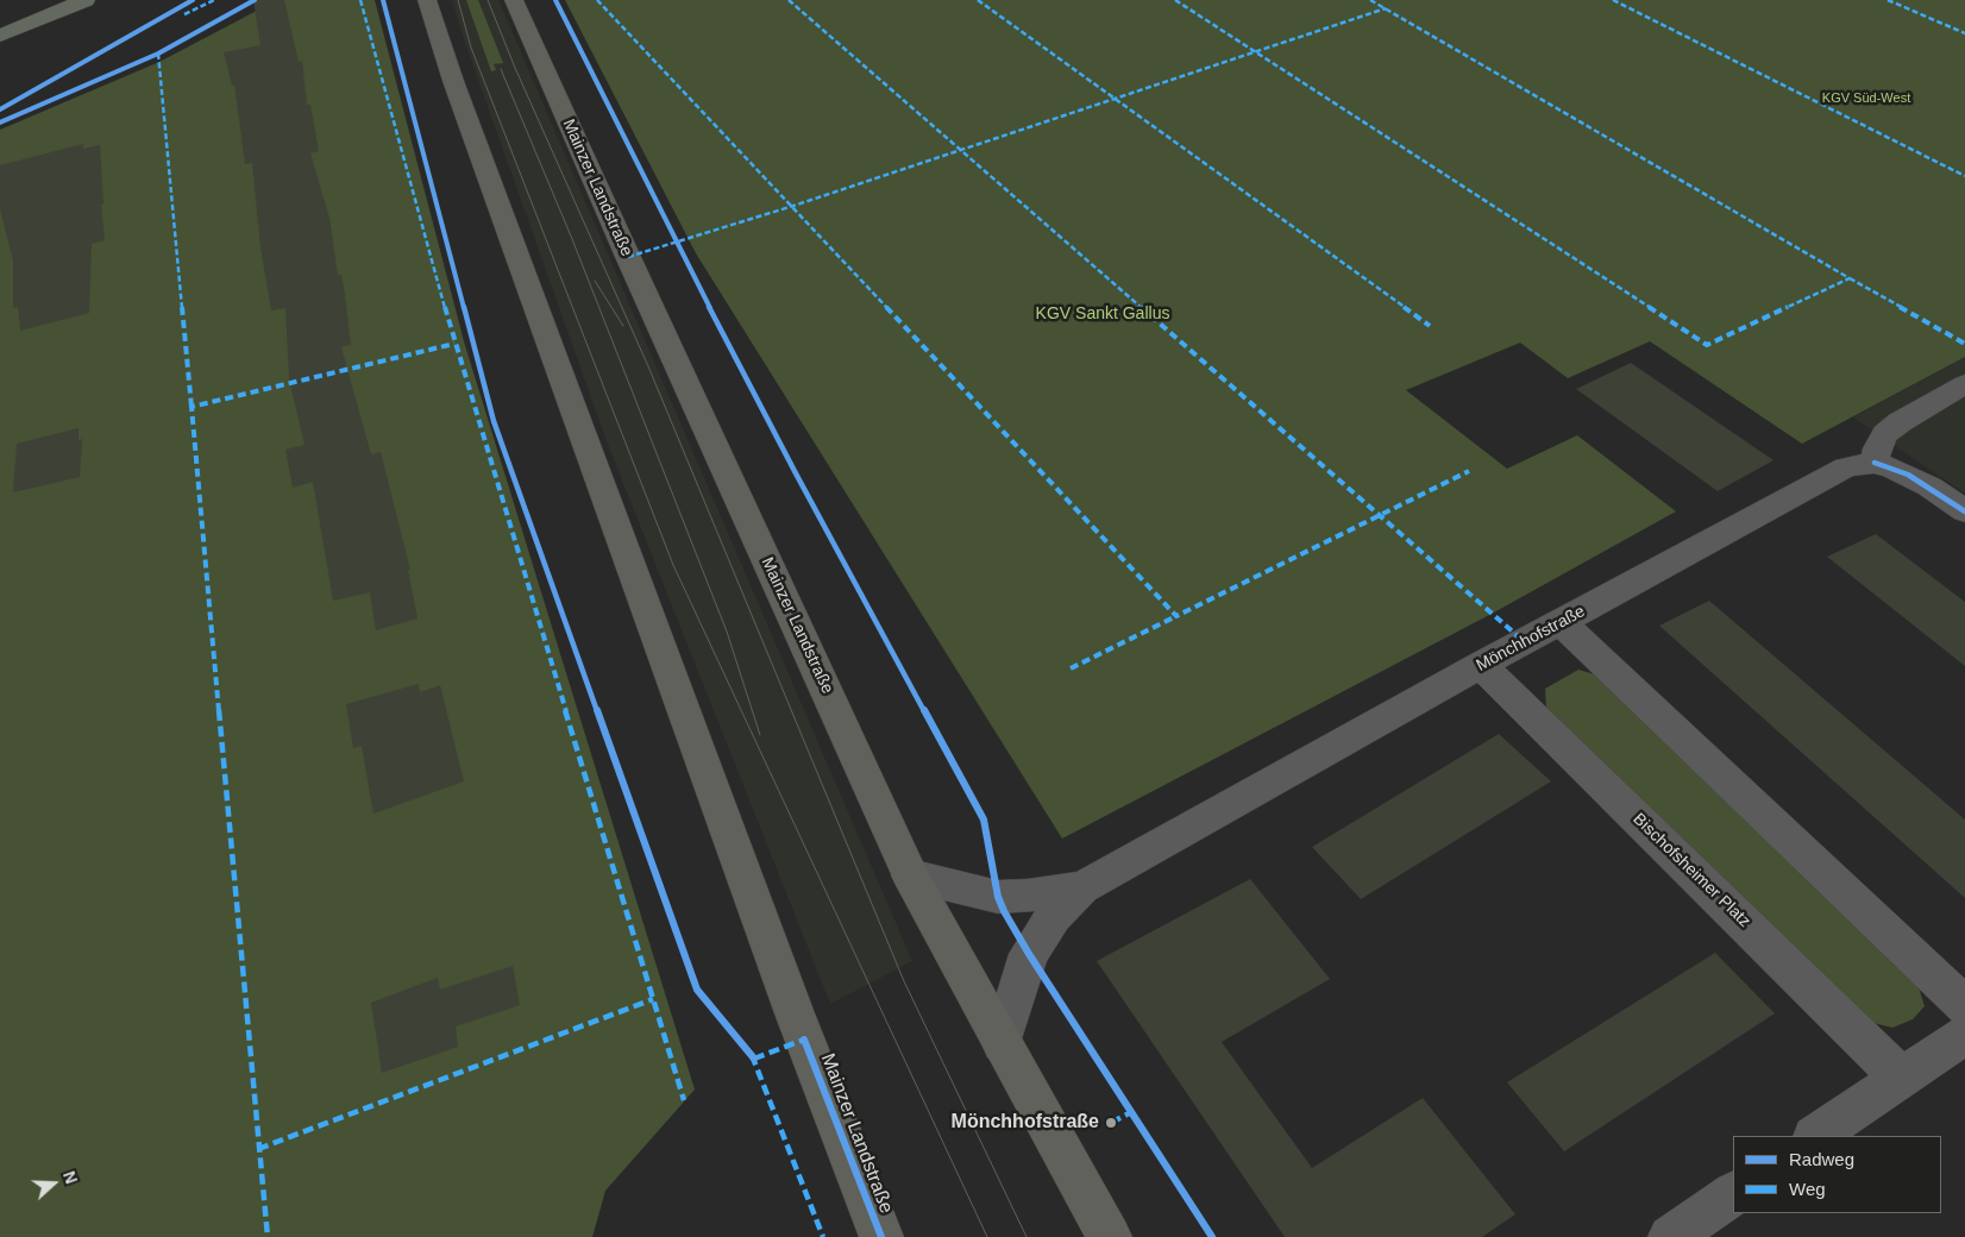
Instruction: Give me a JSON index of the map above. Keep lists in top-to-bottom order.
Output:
{
  "streets": {
    "main road": ["Mainzer Landstraße"],
    "street": ["Mönchhofstraße", "Bischofsheimer Platz"]
  },
  "crossings": [
    ["Mainzer Landstraße", "Mönchhofstraße"],
    ["Mönchhofstraße", "Bischofsheimer Platz"]
  ],
  "parks": ["KGV Süd-West", "KGV Sankt Gallus"],
  "places": ["Mönchhofstraße"],
  "legend": ["Radweg", "Weg"],
  "north": "right"
}
